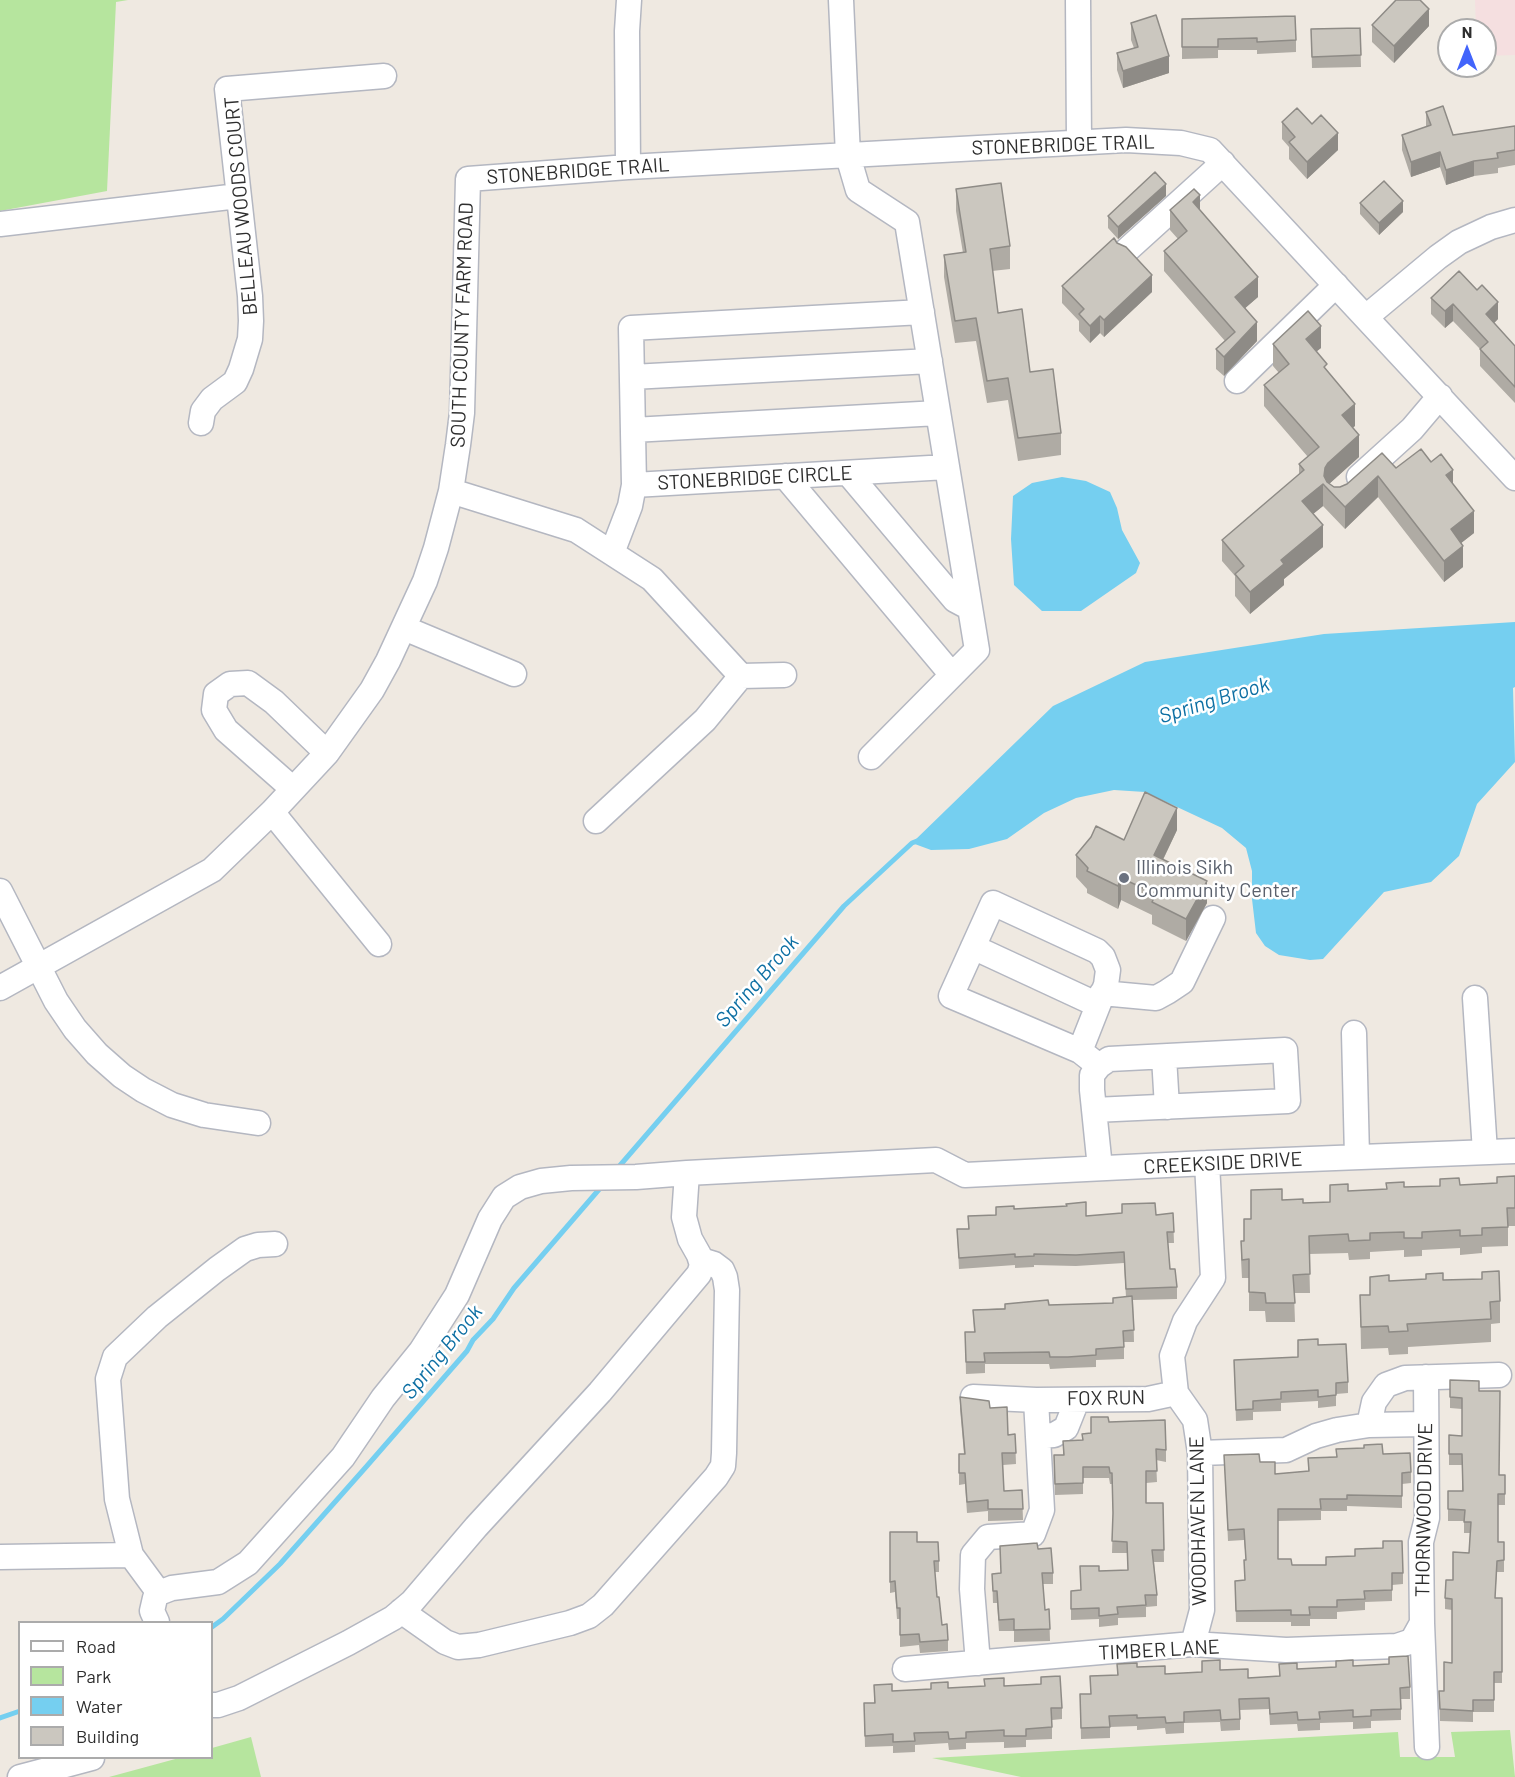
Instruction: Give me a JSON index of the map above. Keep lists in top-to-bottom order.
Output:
{
  "streets": {
    "street": [
      "STONEBRIDGE TRAIL",
      "BELLEAU WOODS COURT",
      "SOUTH COUNTY FARM ROAD",
      "STONEBRIDGE CIRCLE",
      "CREEKSIDE DRIVE",
      "FOX RUN",
      "THORNWOOD DRIVE",
      "WOODHAVEN LANE",
      "TIMBER LANE"
    ]
  },
  "crossings": [
    ["STONEBRIDGE TRAIL", "SOUTH COUNTY FARM ROAD"],
    ["FOX RUN", "WOODHAVEN LANE"],
    ["THORNWOOD DRIVE", "TIMBER LANE"],
    ["WOODHAVEN LANE", "TIMBER LANE"]
  ],
  "water": ["Spring Brook"],
  "places": ["Illinois Sikh Community Center"],
  "legend": [
    "Road",
    "Park",
    "Water",
    "Building"
  ],
  "north": "top"
}
